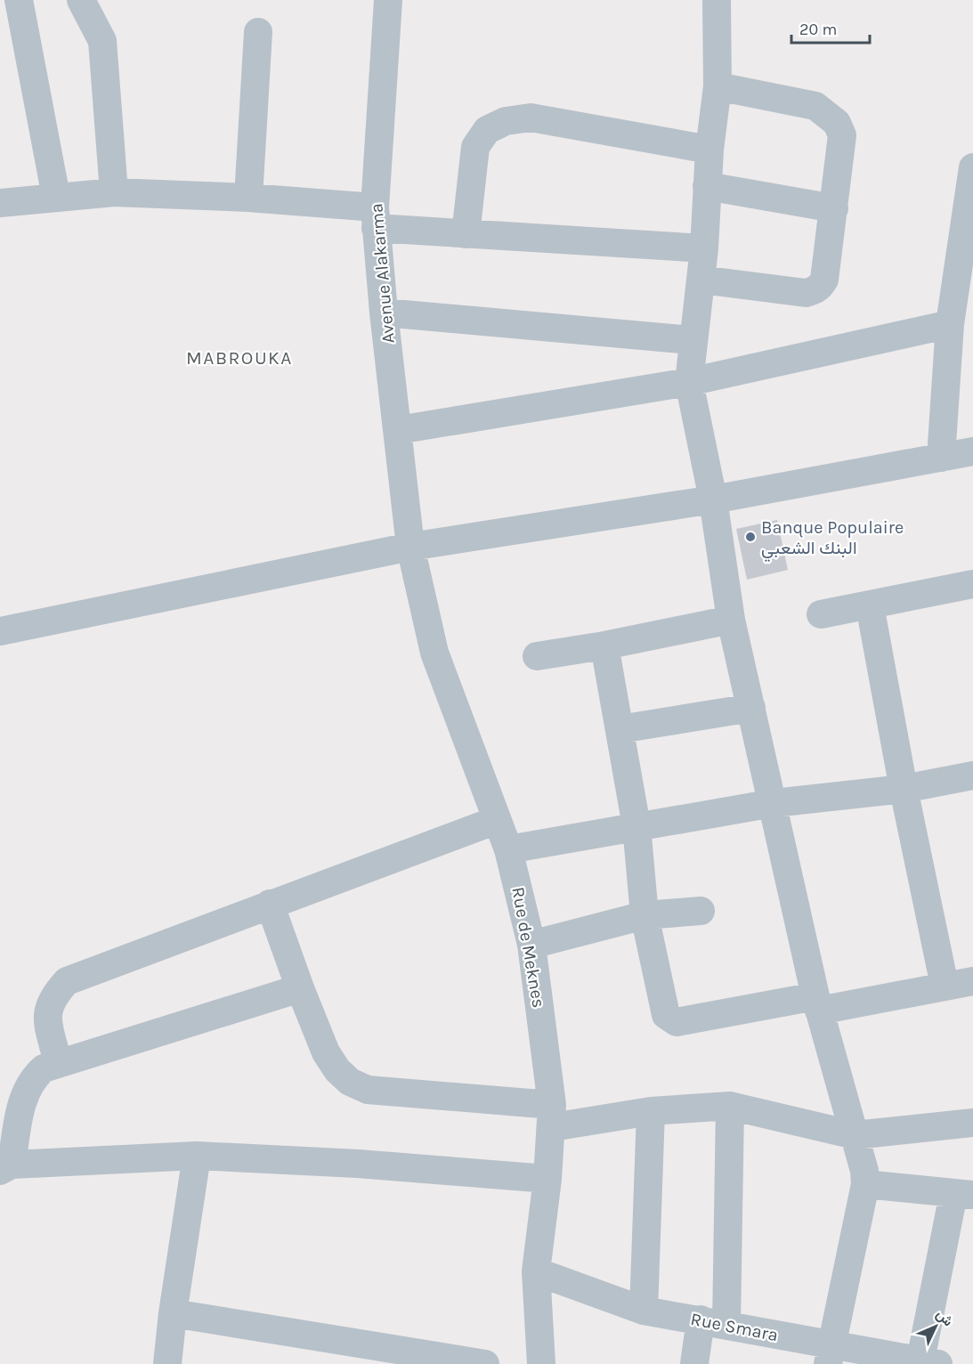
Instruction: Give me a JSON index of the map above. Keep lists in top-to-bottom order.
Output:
{
  "streets": {
    "street": ["Avenue Alakarma", "Rue de Meknes", "Rue Smara"]
  },
  "crossings": [
    ["Avenue Alakarma", "Rue de Meknes"],
    ["Rue de Meknes", "Rue Smara"]
  ],
  "districts": ["MABROUKA"],
  "places": ["Banque Populaire البنك الشعبي"],
  "scale_bar": "20 m",
  "north": "top right"
}
